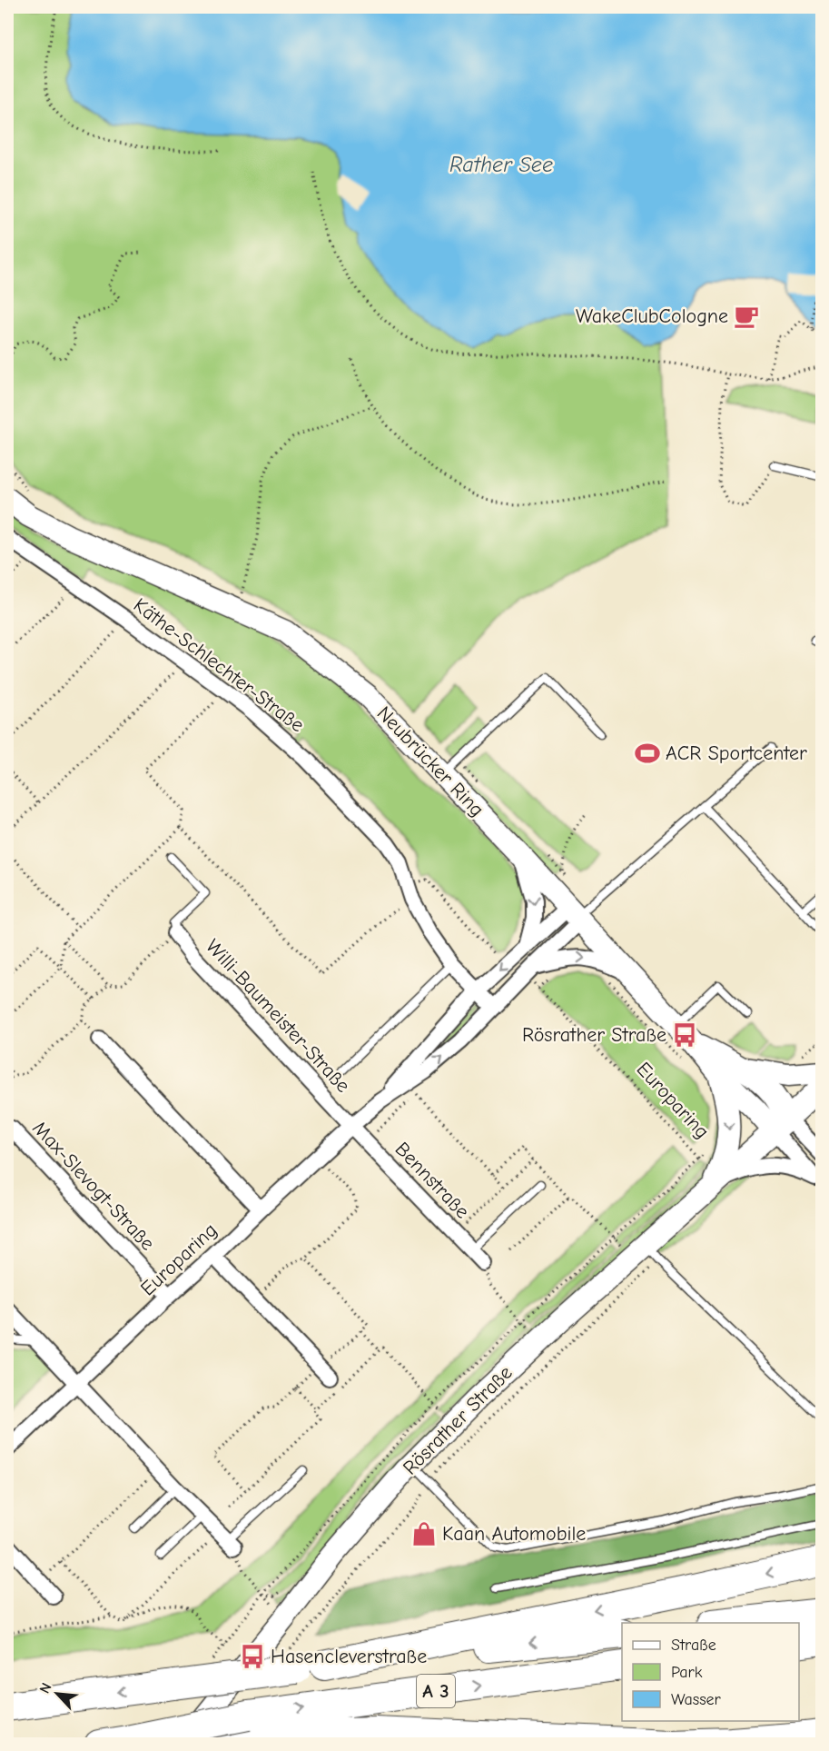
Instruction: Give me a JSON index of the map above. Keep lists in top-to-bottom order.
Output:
{
  "streets": {
    "highway": ["A 3"],
    "main road": ["Neubrücker Ring", "Rösrather Straße"],
    "street": [
      "Käthe-Schlechter-Straße",
      "Willi-Baumeister-Straße",
      "Europaring",
      "Bennstraße",
      "Max-Slevogt-Straße"
    ]
  },
  "crossings": [
    ["Käthe-Schlechter-Straße", "Europaring"],
    ["Neubrücker Ring", "Europaring"],
    ["Neubrücker Ring", "Rösrather Straße"],
    ["Willi-Baumeister-Straße", "Europaring"],
    ["Willi-Baumeister-Straße", "Bennstraße"],
    ["Europaring", "Bennstraße"],
    ["Europaring", "Max-Slevogt-Straße"]
  ],
  "water": ["Rather See"],
  "places": {
    "cafe": ["WakeClubCologne"],
    "sports": ["ACR Sportcenter"],
    "bus stop": ["Rösrather Straße", "Hasencleverstraße"],
    "shop": ["Kaan Automobile"]
  },
  "legend": ["Straße", "Park", "Wasser"],
  "north": "top left"
}
